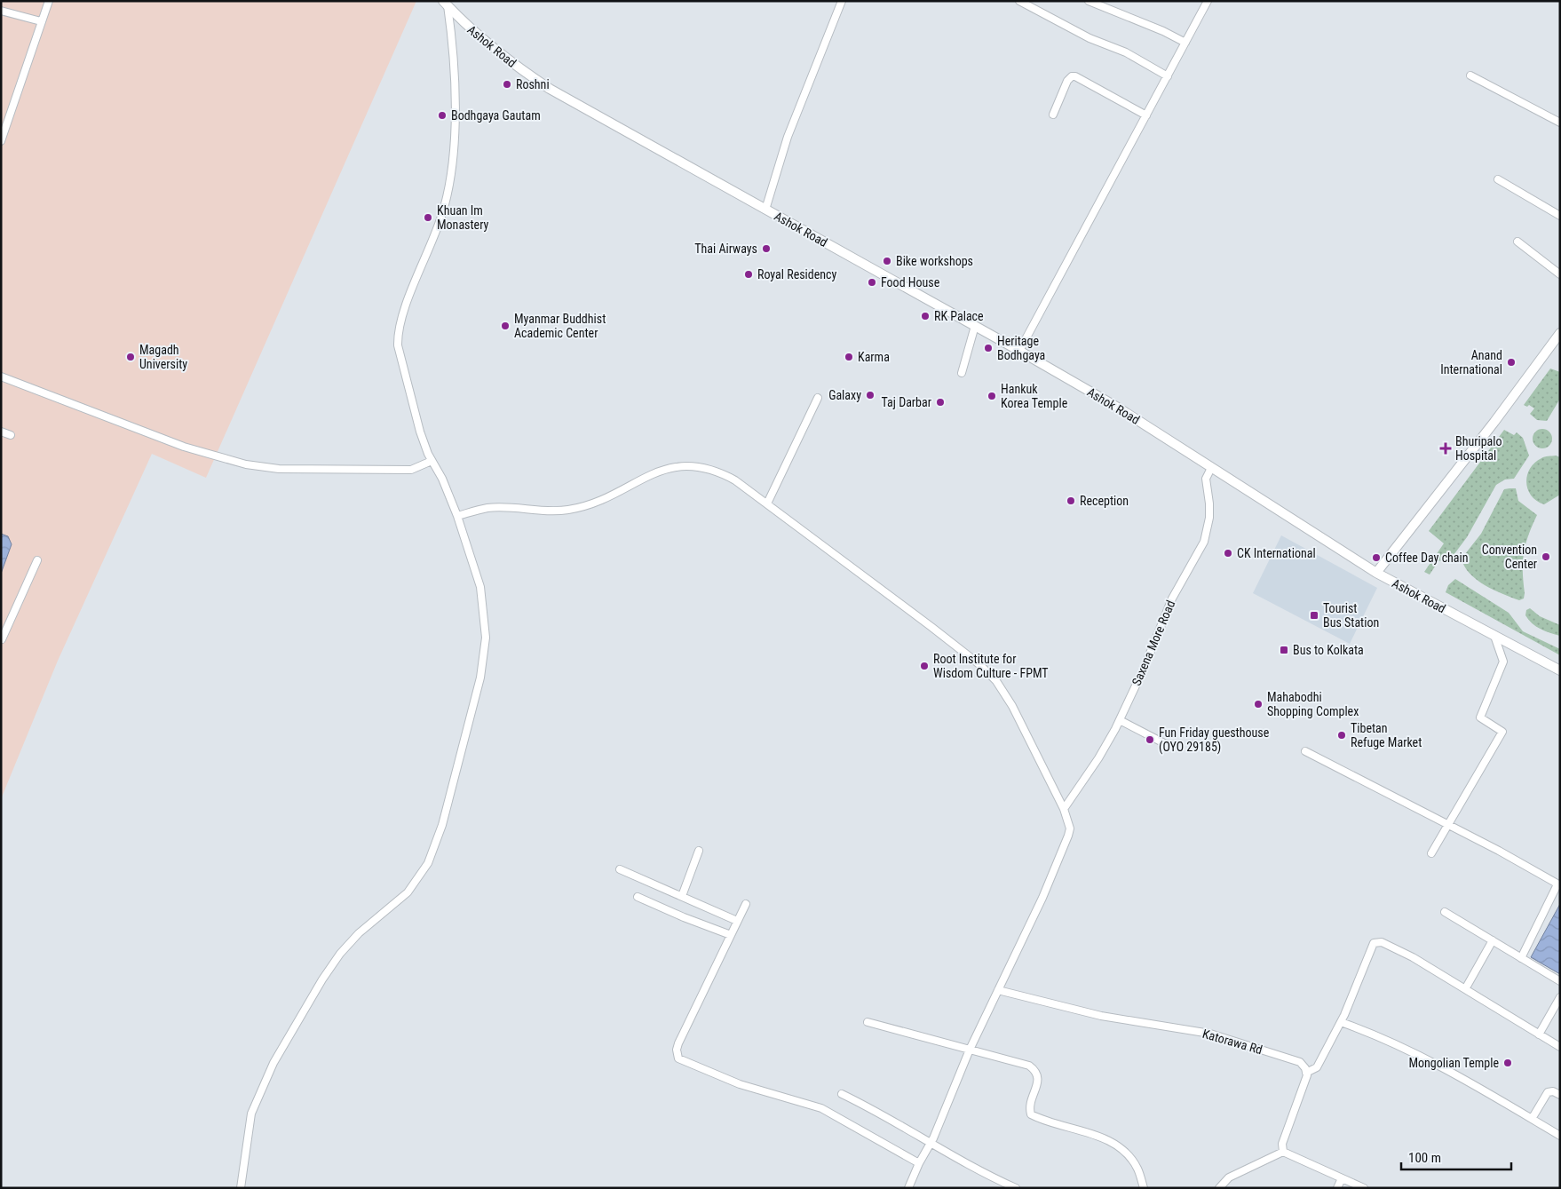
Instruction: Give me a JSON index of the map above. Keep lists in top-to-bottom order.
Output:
{
  "streets": {
    "street": ["Ashok Road", "Saxena More Road", "Katorawa Rd"]
  },
  "crossings": [
    ["Ashok Road", "Saxena More Road"]
  ],
  "places": {
    "other": [
      "Roshni",
      "Bodhgaya Gautam",
      "Khuan Im Monastery",
      "Thai Airways",
      "Bike workshops",
      "Royal Residency",
      "Food House",
      "RK Palace",
      "Myanmar Buddhist Academic Center",
      "Heritage Bodhgaya",
      "Magadh University",
      "Karma",
      "Anand International",
      "Galaxy",
      "Hankuk Korea Temple",
      "Taj Darbar",
      "Reception",
      "CK International",
      "Convention Center",
      "Coffee Day chain",
      "Root Institute for Wisdom Culture - FPMT",
      "Mahabodhi Shopping Complex",
      "Tibetan Refuge Market",
      "Fun Friday guesthouse (OYO 29185)",
      "Mongolian Temple"
    ],
    "health": ["Bhuripalo Hospital"],
    "transit": ["Tourist Bus Station", "Bus to Kolkata"]
  },
  "scale_bar": "100 m"
}
